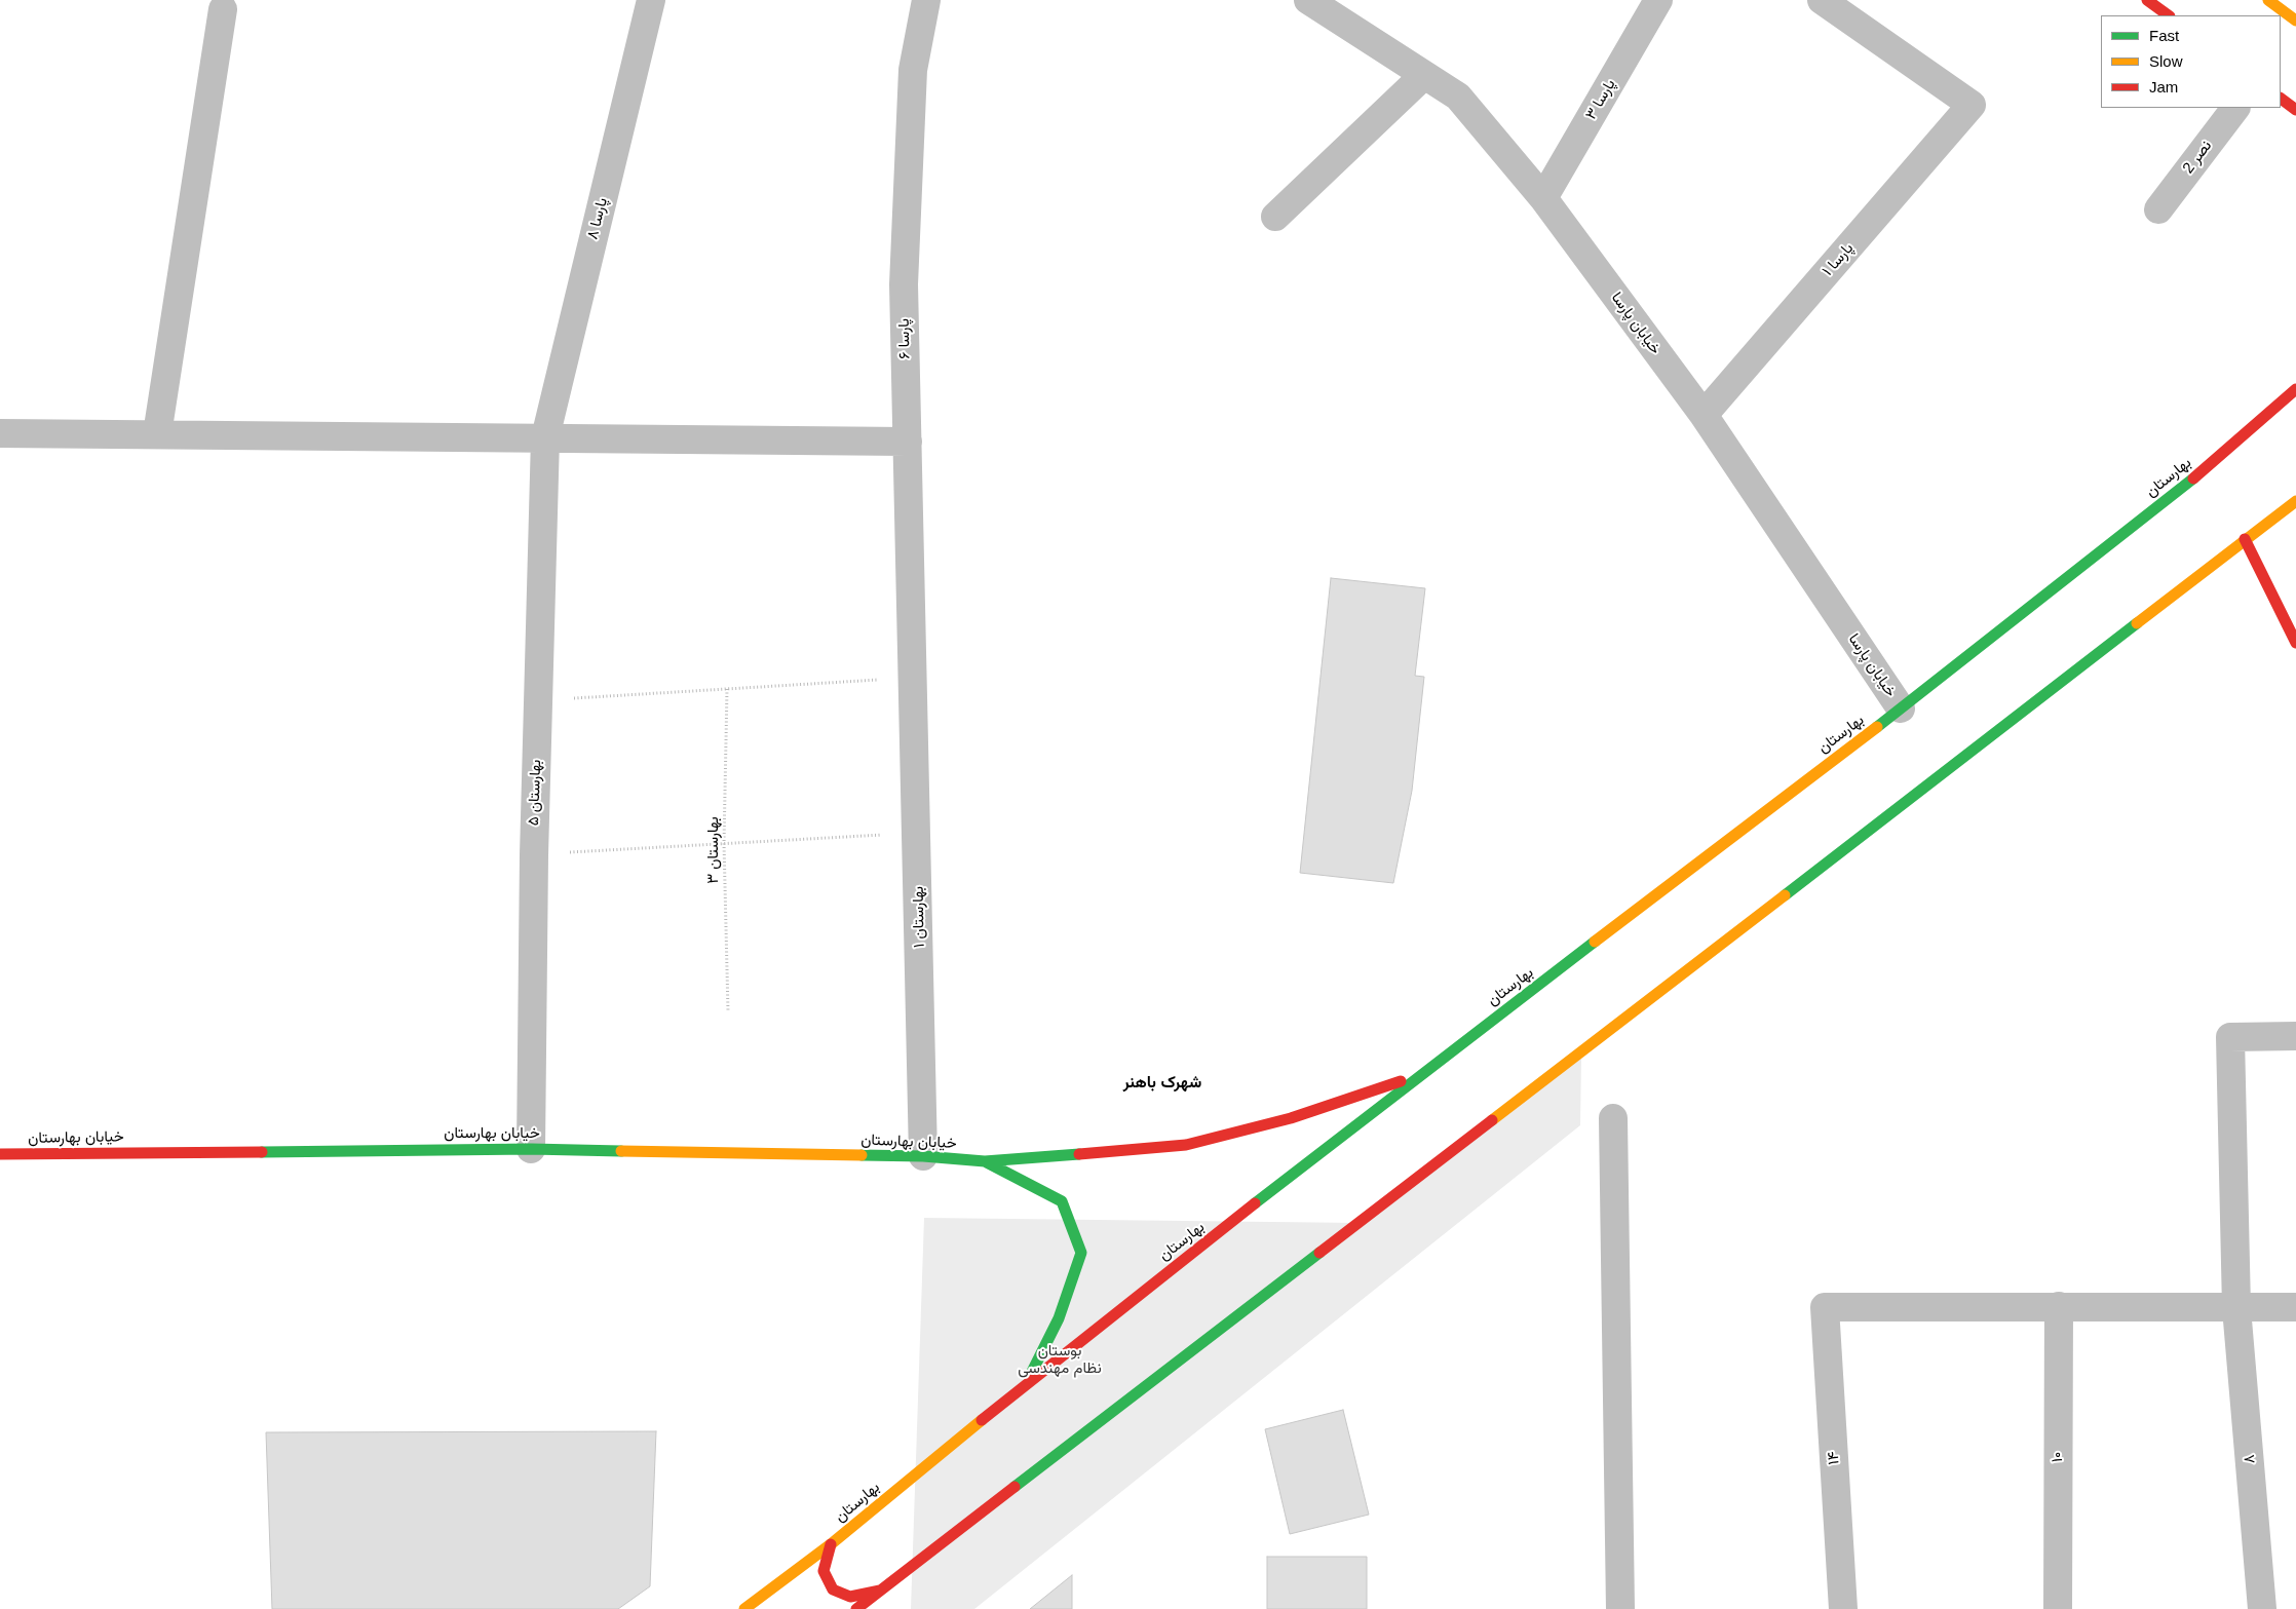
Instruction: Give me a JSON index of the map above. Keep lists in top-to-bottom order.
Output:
{
  "streets": {
    "street": [
      "پارسا ۳",
      "نصر 2",
      "۸ پارسا",
      "پارسا ۱",
      "خیابان پارسا",
      "پارسا ۶",
      "بهارستان",
      "بهارستان ۵",
      "بهارستان ۱",
      "خیابان بهارستان",
      "۱۰",
      "۱۴",
      "۸"
    ],
    "path": ["بهارستان ۳"]
  },
  "crossings": [
    ["پارسا ۳", "خیابان پارسا"],
    ["۸ پارسا", "بهارستان ۵"],
    ["پارسا ۱", "خیابان پارسا"],
    ["خیابان پارسا", "بهارستان"],
    ["پارسا ۶", "بهارستان ۱"],
    ["بهارستان ۵", "خیابان بهارستان"],
    ["بهارستان ۱", "خیابان بهارستان"],
    ["۱۰", "۱۴"]
  ],
  "districts": ["شهرک باهنر"],
  "parks": ["بوستان نظام مهندسی"],
  "legend": ["Fast", "Slow", "Jam"]
}
